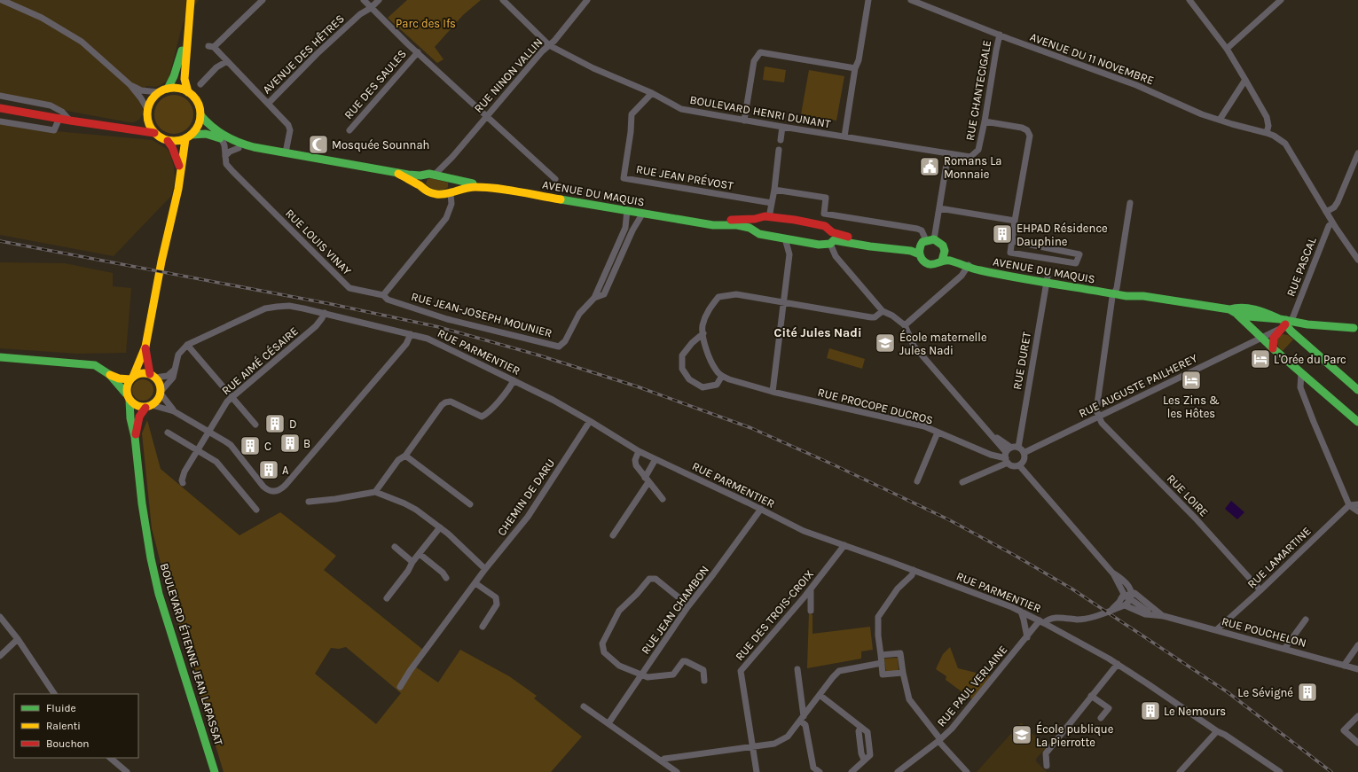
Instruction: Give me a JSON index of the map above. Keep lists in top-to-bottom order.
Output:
{
  "streets": {
    "main road": ["AVENUE DU MAQUIS", "BOULEVARD ÉTIENNE JEAN LAPASSAT"],
    "street": [
      "AVENUE DES HÊTRES",
      "AVENUE DU 11 NOVEMBRE",
      "RUE NINON VALLIN",
      "RUE DES SAULES",
      "RUE CHANTECIGALE",
      "BOULEVARD HENRI DUNANT",
      "RUE JEAN PRÉVOST",
      "RUE LOUIS VINAY",
      "RUE PASCAL",
      "RUE JEAN-JOSEPH MOUNIER",
      "RUE PARMENTIER",
      "RUE AIMÉ CÉSAIRE",
      "RUE DURET",
      "RUE AUGUSTE PAILHEREY",
      "RUE PROCOPE DUCROS",
      "RUE LOIRE",
      "CHEMIN DE DARU",
      "RUE LAMARTINE",
      "RUE JEAN CHAMBON",
      "RUE DES TROIS-CROIX",
      "RUE POUCHELON",
      "RUE PAUL VERLAINE"
    ]
  },
  "crossings": [
    ["AVENUE DES HÊTRES", "AVENUE DU MAQUIS"],
    ["AVENUE DU 11 NOVEMBRE", "RUE CHANTECIGALE"],
    ["AVENUE DU 11 NOVEMBRE", "RUE PASCAL"],
    ["RUE NINON VALLIN", "BOULEVARD HENRI DUNANT"],
    ["RUE NINON VALLIN", "AVENUE DU MAQUIS"],
    ["RUE CHANTECIGALE", "BOULEVARD HENRI DUNANT"],
    ["BOULEVARD HENRI DUNANT", "RUE JEAN PRÉVOST"],
    ["AVENUE DU MAQUIS", "RUE LOUIS VINAY"],
    ["AVENUE DU MAQUIS", "RUE PASCAL"],
    ["AVENUE DU MAQUIS", "RUE JEAN-JOSEPH MOUNIER"],
    ["AVENUE DU MAQUIS", "RUE DURET"],
    ["AVENUE DU MAQUIS", "RUE AUGUSTE PAILHEREY"],
    ["RUE LOUIS VINAY", "RUE JEAN-JOSEPH MOUNIER"],
    ["RUE PASCAL", "RUE AUGUSTE PAILHEREY"],
    ["RUE PARMENTIER", "RUE AIMÉ CÉSAIRE"],
    ["RUE PARMENTIER", "CHEMIN DE DARU"],
    ["RUE PARMENTIER", "RUE JEAN CHAMBON"],
    ["RUE PARMENTIER", "RUE DES TROIS-CROIX"],
    ["RUE PARMENTIER", "RUE PAUL VERLAINE"],
    ["RUE AUGUSTE PAILHEREY", "RUE LOIRE"],
    ["RUE LOIRE", "RUE LAMARTINE"],
    ["RUE LAMARTINE", "RUE POUCHELON"]
  ],
  "districts": ["Cité Jules Nadi"],
  "parks": ["Parc des Ifs"],
  "places": {
    "mosque": ["Mosquée Sounnah"],
    "public building": ["Romans La Monnaie"],
    "building": [
      "EHPAD Résidence Dauphine",
      "D",
      "B",
      "C",
      "A",
      "Le Sévigné",
      "Le Nemours"
    ],
    "school or university": ["École maternelle Jules Nadi", "École publique La Pierrotte"],
    "hotel": ["L'Orée du Parc", "Les Zins & les Hôtes"]
  },
  "legend": ["Fluide", "Ralenti", "Bouchon"]
}
